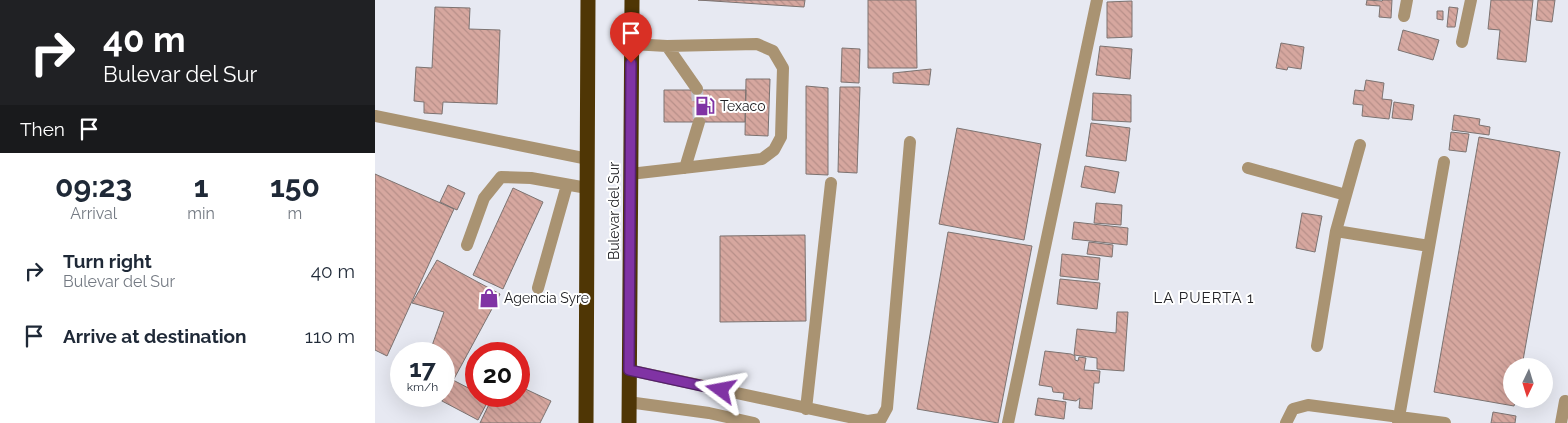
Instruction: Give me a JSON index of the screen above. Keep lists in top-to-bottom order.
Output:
{
  "streets": {
    "highway": ["Bulevar del Sur"]
  },
  "districts": ["LA PUERTA 1"],
  "places": {
    "fuel station": ["Texaco"],
    "shop": ["Agencia Syre"]
  },
  "north": "bottom",
  "page": {
    "turn": ["40 m", "Bulevar del Sur"],
    "then": "Then",
    "eta": [
      "09:23",
      "Arrival",
      "1",
      "min",
      "150",
      "m"
    ],
    "list": [
      {
        "name": "Turn right",
        "note": "Bulevar del Sur",
        "value": "40 m"
      },
      {
        "name": "Arrive at destination",
        "value": "110 m"
      }
    ],
    "speed": "17 km/h",
    "limit": "20"
  }
}
